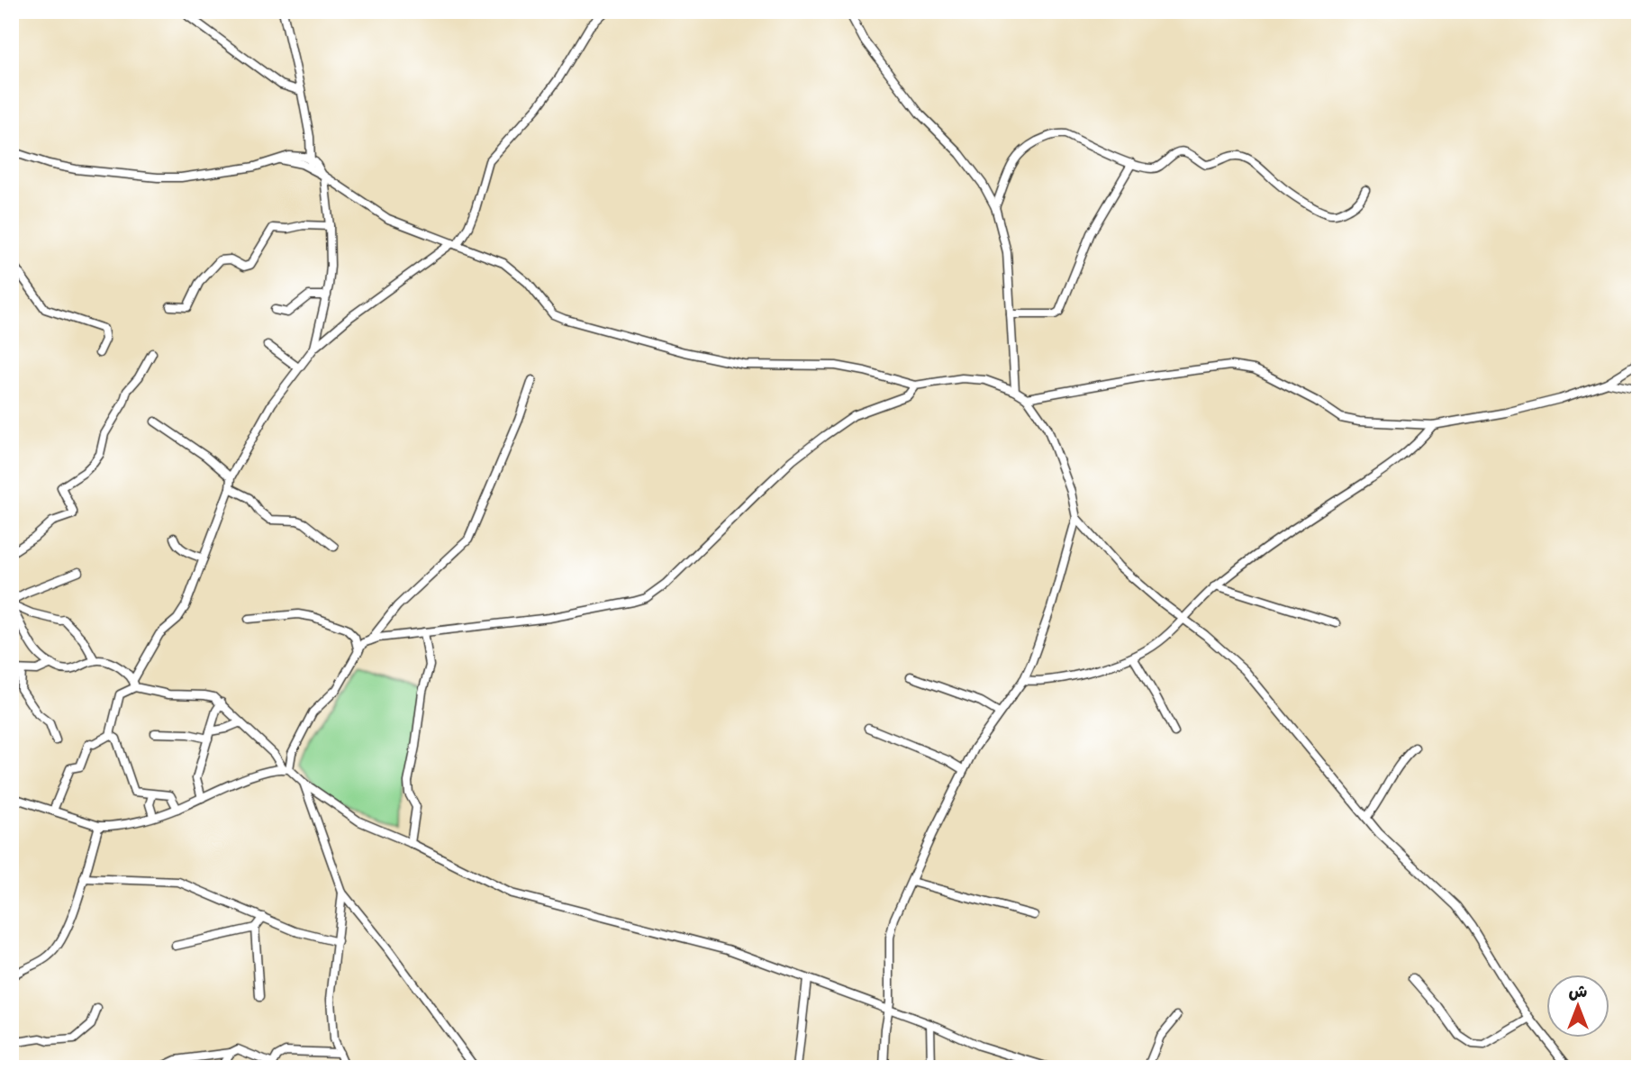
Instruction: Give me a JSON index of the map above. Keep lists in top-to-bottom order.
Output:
{
  "north": "top"
}
